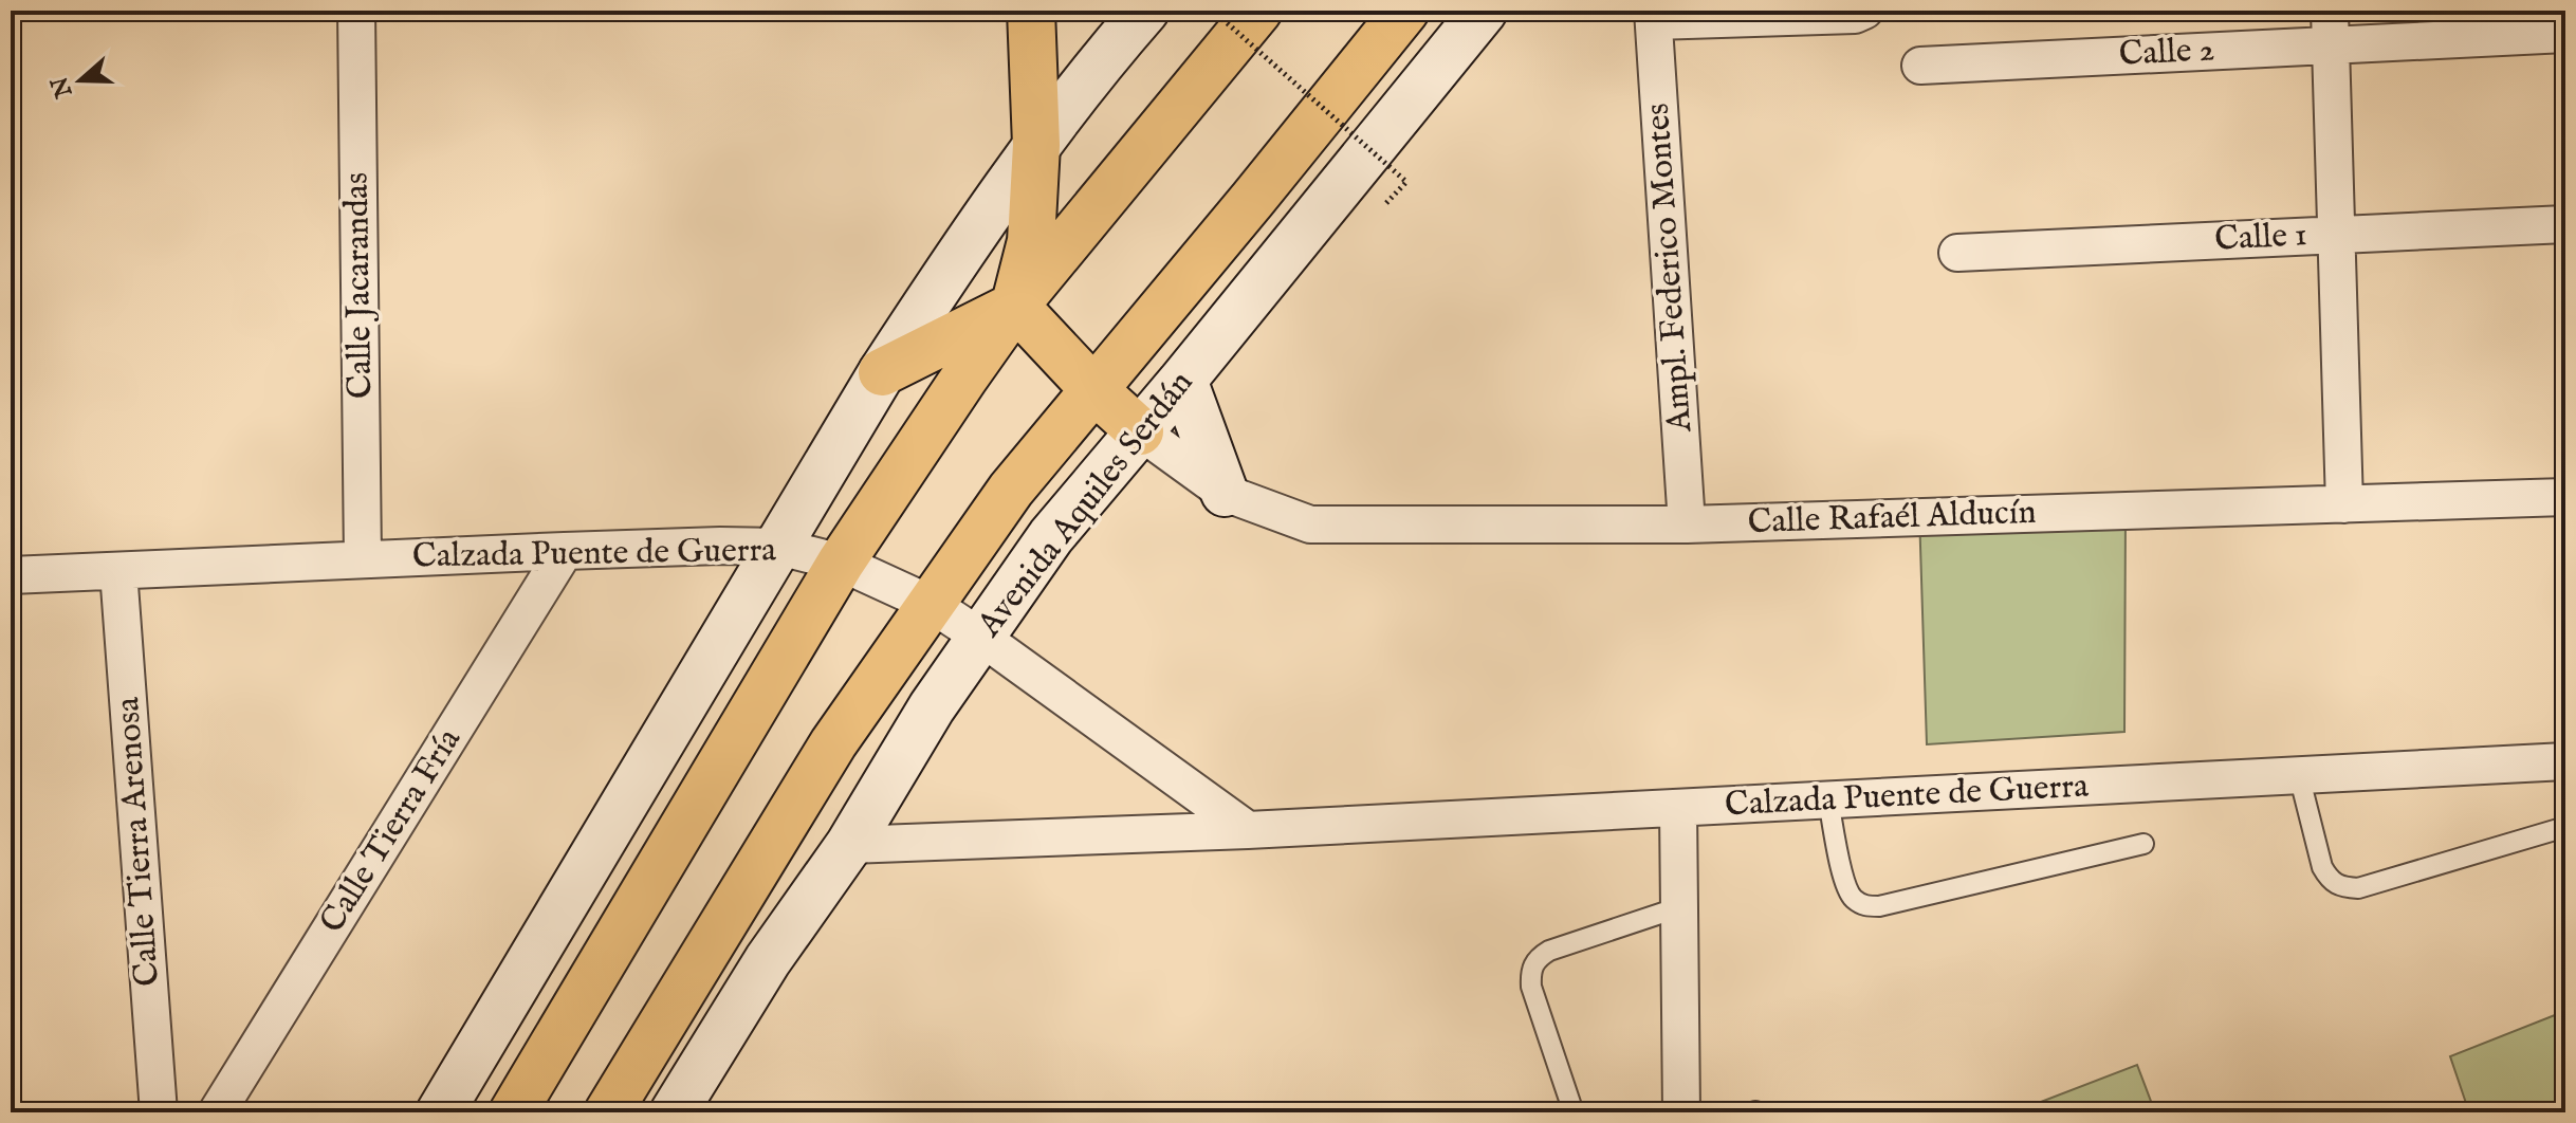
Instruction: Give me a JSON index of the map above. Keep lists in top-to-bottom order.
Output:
{
  "streets": {
    "main road": ["Avenida Aquiles Serdán"],
    "street": [
      "Calle 2",
      "Calle 1",
      "Ampl. Federico Montes",
      "Calle Jacarandas",
      "Calle Rafaél Alducín",
      "Calzada Puente de Guerra",
      "Calle Tierra Fría",
      "Calle Tierra Arenosa"
    ]
  },
  "crossings": [
    ["Ampl. Federico Montes", "Calle Rafaél Alducín"],
    ["Calle Jacarandas", "Calzada Puente de Guerra"],
    ["Avenida Aquiles Serdán", "Calle Rafaél Alducín"],
    ["Avenida Aquiles Serdán", "Calzada Puente de Guerra"],
    ["Calzada Puente de Guerra", "Calle Tierra Fría"],
    ["Calzada Puente de Guerra", "Calle Tierra Arenosa"]
  ],
  "north": "left"
}
